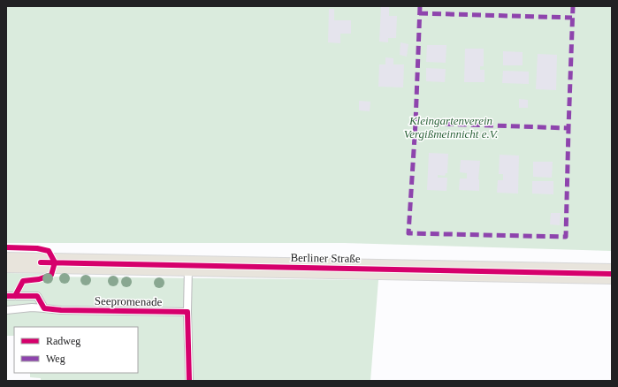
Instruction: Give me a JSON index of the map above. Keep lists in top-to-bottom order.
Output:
{
  "streets": {
    "main road": ["Berliner Straße"],
    "lane": ["Seepromenade"]
  },
  "parks": ["Kleingartenverein Vergißmeinnicht e.V."],
  "legend": ["Radweg", "Weg"]
}
